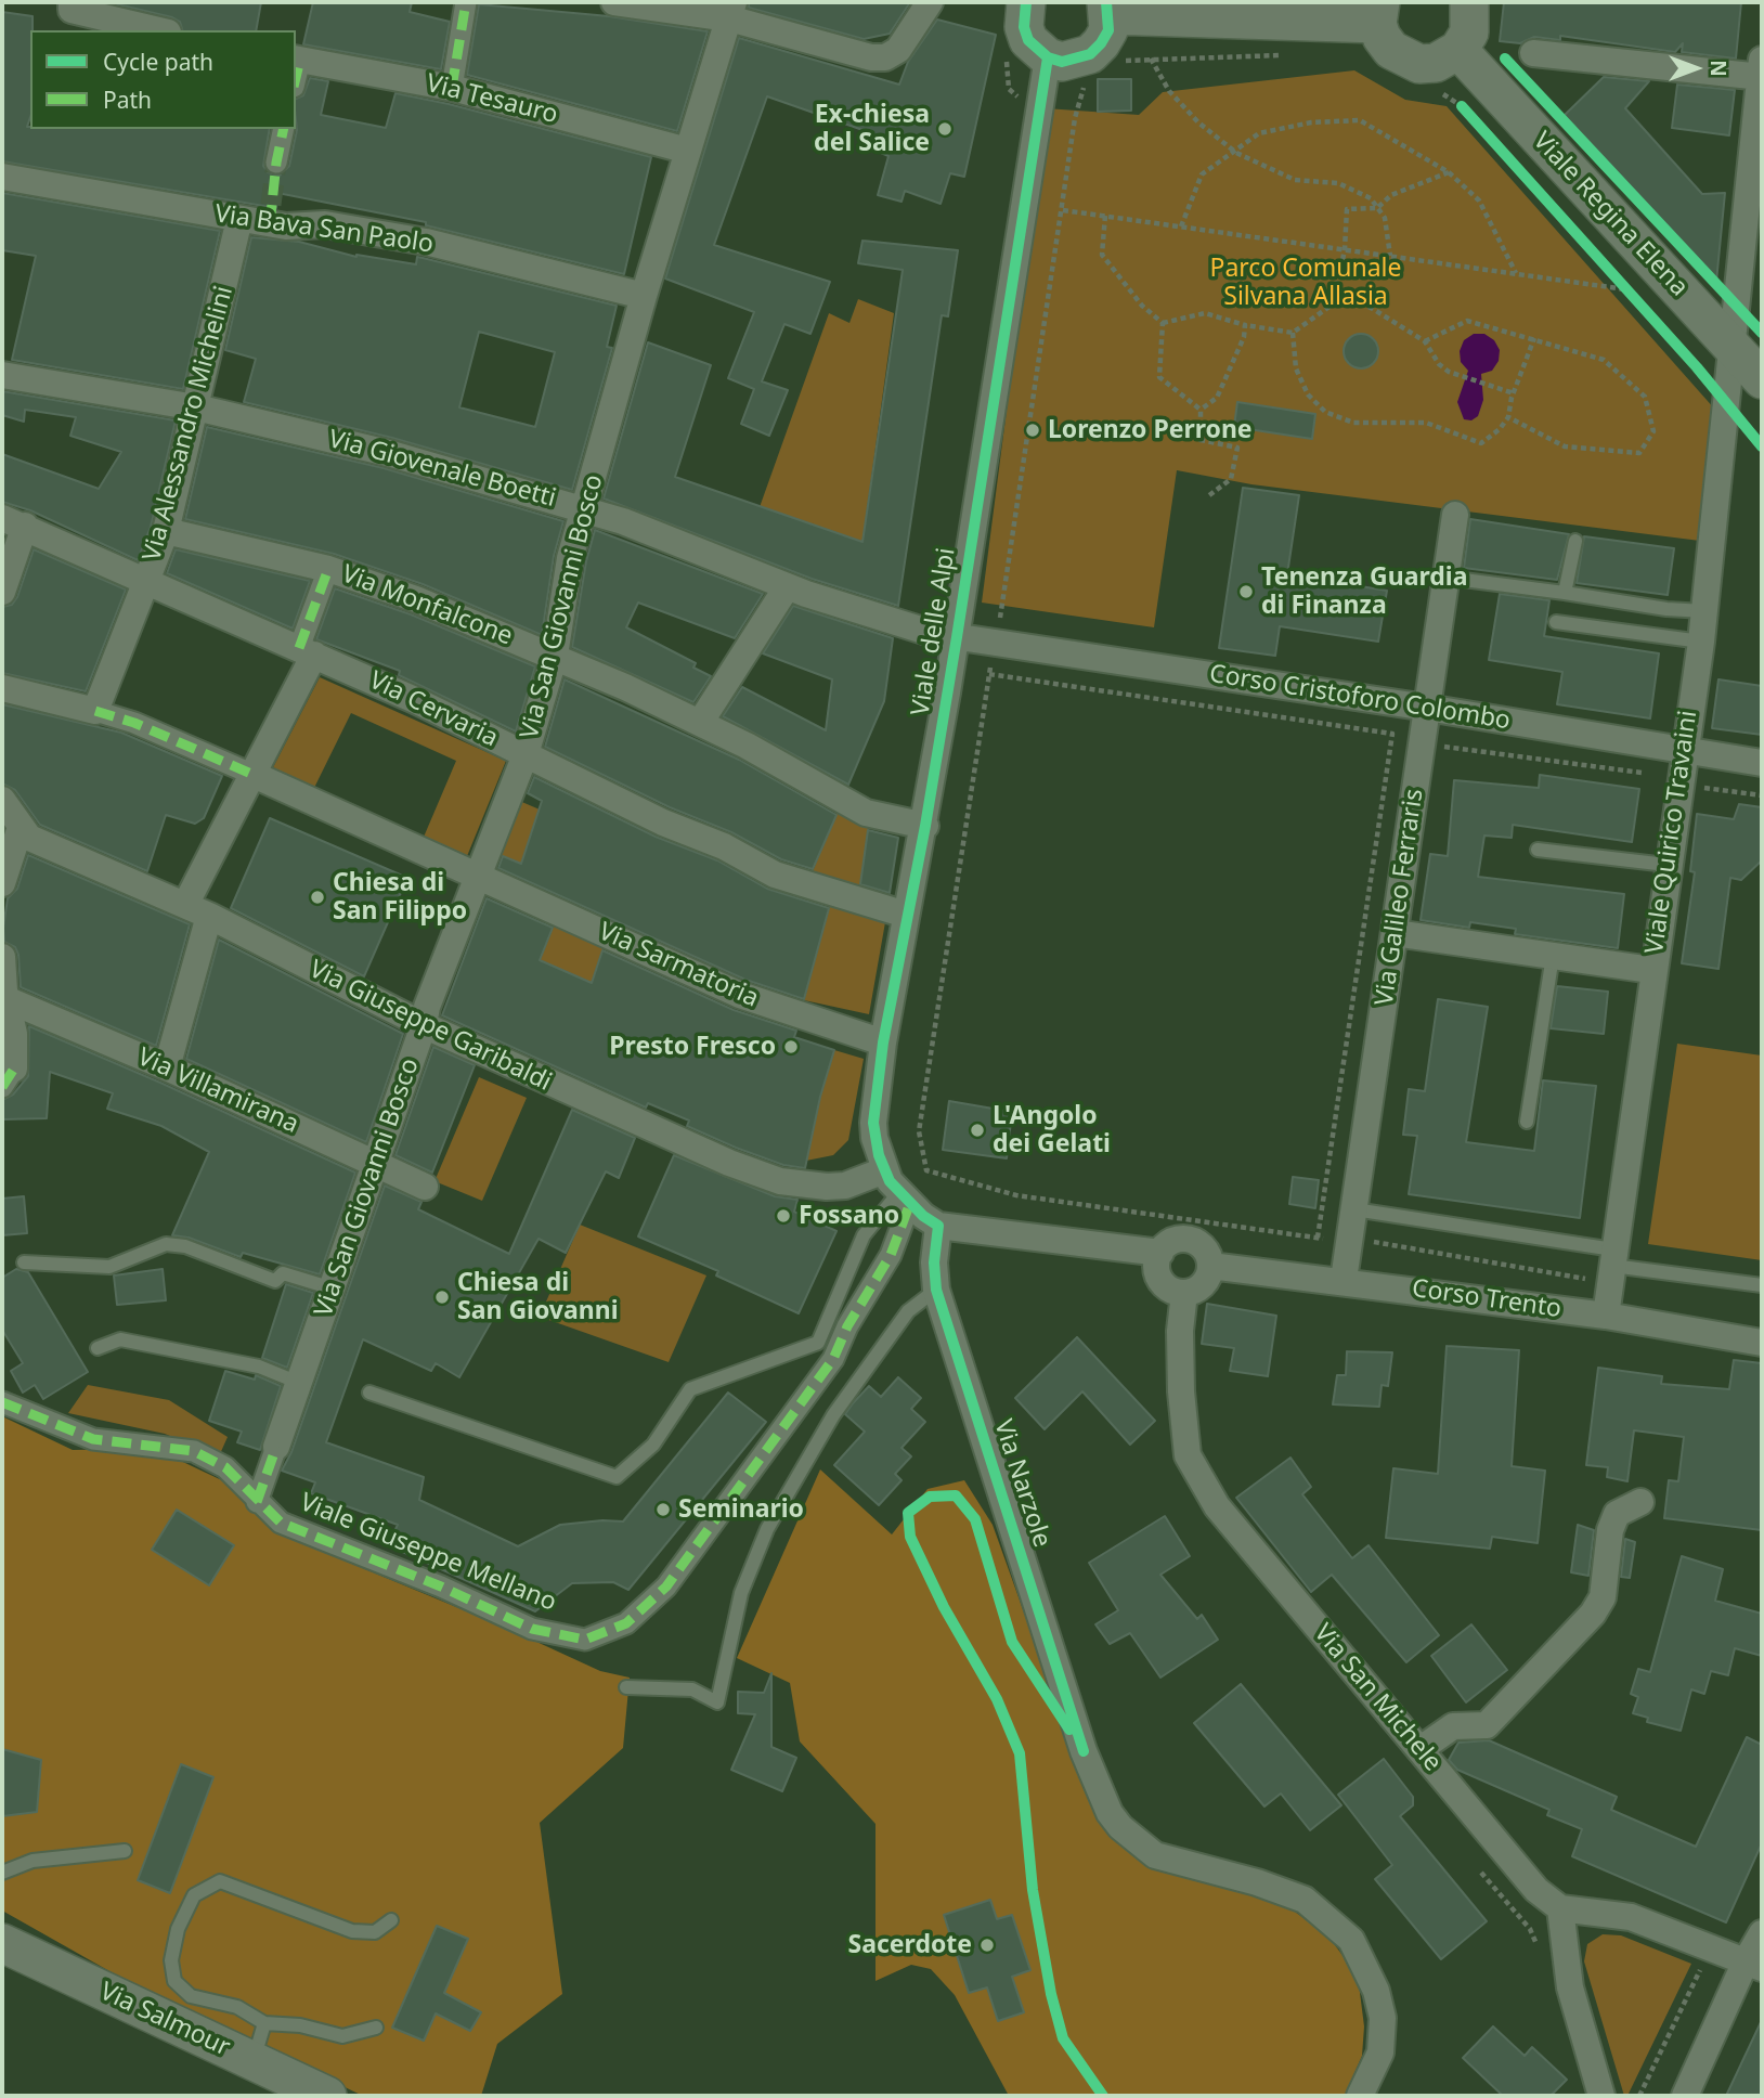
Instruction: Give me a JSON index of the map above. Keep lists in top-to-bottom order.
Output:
{
  "streets": {
    "main road": ["Viale Regina Elena", "Via Salmour"],
    "street": [
      "Via Tesauro",
      "Via Bava San Paolo",
      "Via Alessandro Michelini",
      "Via Giovenale Boetti",
      "Via Monfalcone",
      "Via San Giovanni Bosco",
      "Viale delle Alpi",
      "Corso Cristoforo Colombo",
      "Via Cervaria",
      "Viale Quirico Travaini",
      "Via Galileo Ferraris",
      "Via Sarmatoria",
      "Via Giuseppe Garibaldi",
      "Via Villamirana",
      "Corso Trento",
      "Via Narzole",
      "Viale Giuseppe Mellano",
      "Via San Michele"
    ]
  },
  "crossings": [
    ["Via Tesauro", "Via San Giovanni Bosco"],
    ["Viale Regina Elena", "Viale Quirico Travaini"],
    ["Via Bava San Paolo", "Via Alessandro Michelini"],
    ["Via Bava San Paolo", "Via San Giovanni Bosco"],
    ["Via Alessandro Michelini", "Via Giovenale Boetti"],
    ["Via Alessandro Michelini", "Via Monfalcone"],
    ["Via Alessandro Michelini", "Via Cervaria"],
    ["Via Giovenale Boetti", "Via San Giovanni Bosco"],
    ["Via Giovenale Boetti", "Viale delle Alpi"],
    ["Via Giovenale Boetti", "Corso Cristoforo Colombo"],
    ["Via Monfalcone", "Via San Giovanni Bosco"],
    ["Via Monfalcone", "Viale delle Alpi"],
    ["Via San Giovanni Bosco", "Via Cervaria"],
    ["Via San Giovanni Bosco", "Via Sarmatoria"],
    ["Via San Giovanni Bosco", "Via Giuseppe Garibaldi"],
    ["Via San Giovanni Bosco", "Via Villamirana"],
    ["Via San Giovanni Bosco", "Viale Giuseppe Mellano"],
    ["Viale delle Alpi", "Corso Cristoforo Colombo"],
    ["Viale delle Alpi", "Via Cervaria"],
    ["Viale delle Alpi", "Via Sarmatoria"],
    ["Viale delle Alpi", "Via Giuseppe Garibaldi"],
    ["Viale delle Alpi", "Viale Giuseppe Mellano"],
    ["Corso Cristoforo Colombo", "Viale Quirico Travaini"],
    ["Corso Cristoforo Colombo", "Via Galileo Ferraris"],
    ["Viale Quirico Travaini", "Corso Trento"],
    ["Via Galileo Ferraris", "Corso Trento"],
    ["Via Giuseppe Garibaldi", "Viale Giuseppe Mellano"],
    ["Corso Trento", "Via San Michele"]
  ],
  "parks": ["Parco Comunale Silvana Allasia"],
  "places": [
    "Ex-chiesa del Salice",
    "Lorenzo Perrone",
    "Tenenza Guardia di Finanza",
    "Chiesa di San Filippo",
    "Presto Fresco",
    "L'Angolo dei Gelati",
    "Fossano",
    "Chiesa di San Giovanni",
    "Seminario",
    "Sacerdote"
  ],
  "legend": ["Cycle path", "Path"],
  "north": "right"
}
